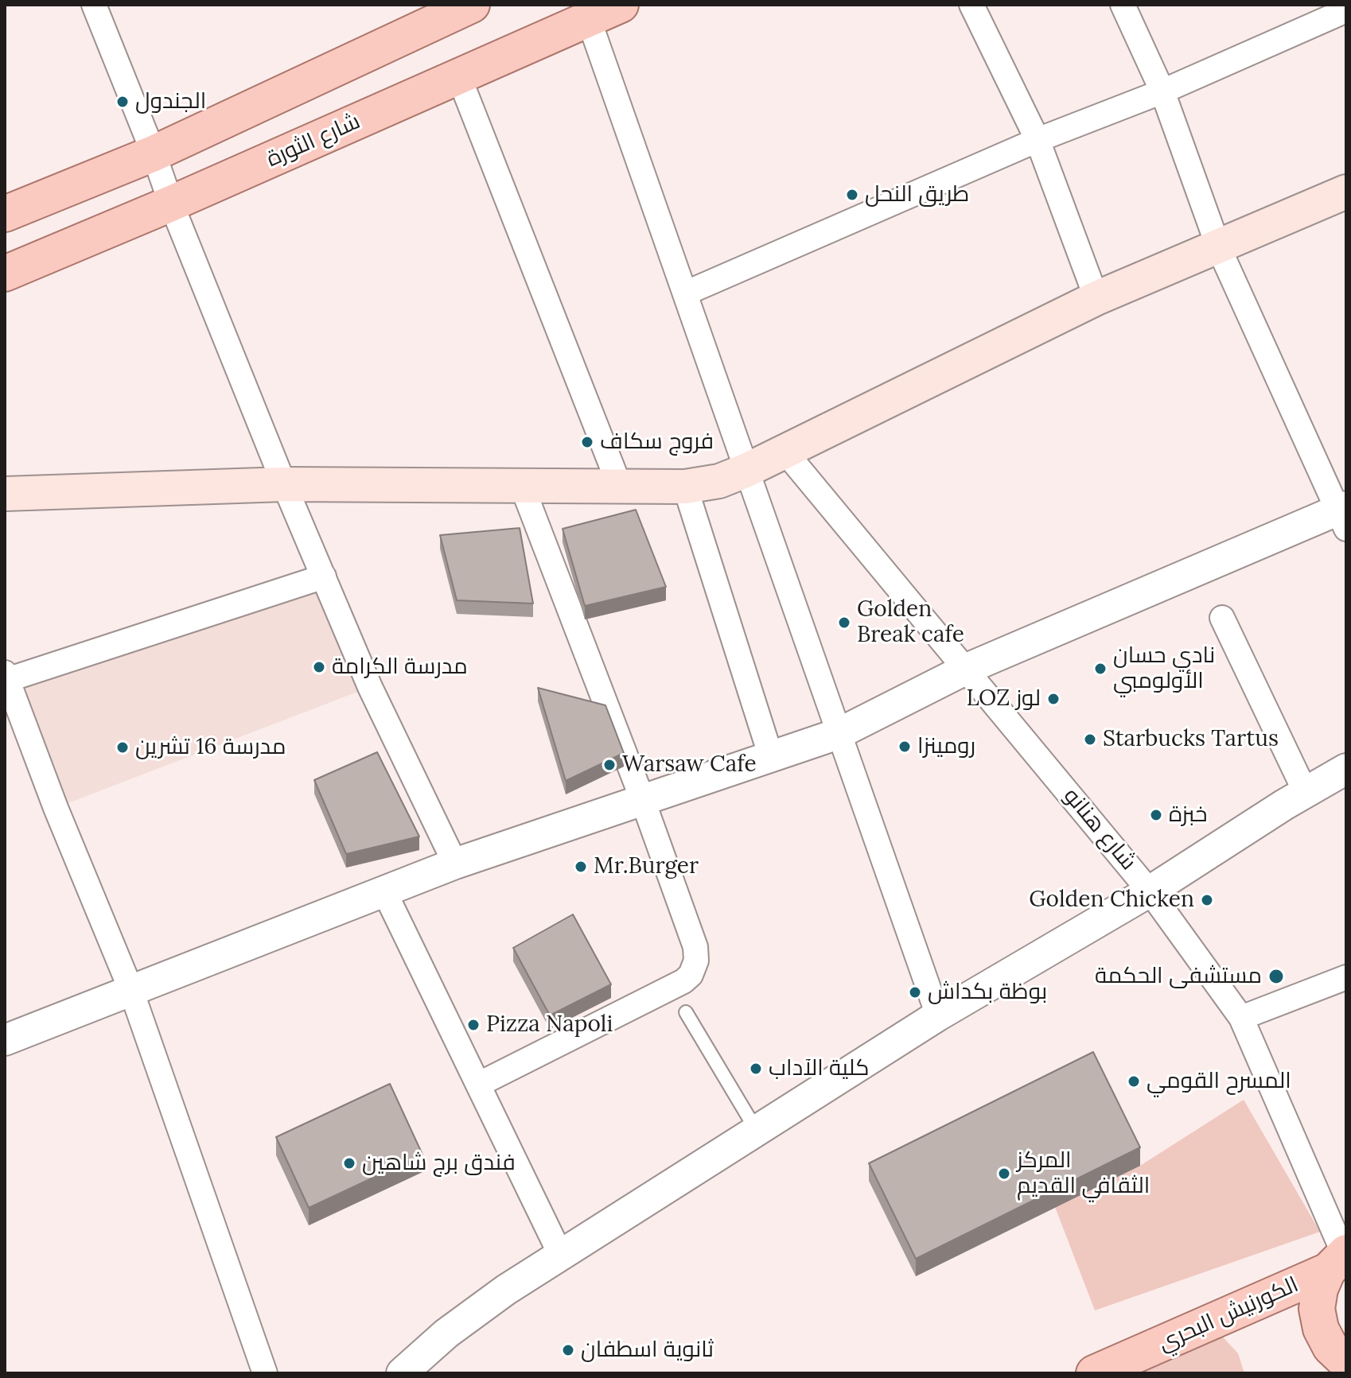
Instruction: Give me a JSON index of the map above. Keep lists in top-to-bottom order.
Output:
{
  "streets": {
    "main road": ["شارع الثورة", "الكورنيش البحري"],
    "street": ["شارع هنانو"]
  },
  "crossings": [
    ["شارع هنانو", "الكورنيش البحري"]
  ],
  "places": [
    "الجندول",
    "طريق النحل",
    "فروج سكاف",
    "Golden Break cafe",
    "مدرسة الكرامة",
    "نادي حسان الأولومبي",
    "LOZ لوز",
    "Starbucks Tartus",
    "رومينزا",
    "مدرسة 16 تشرين",
    "Warsaw Cafe",
    "خبزة",
    "Mr.Burger",
    "Golden Chicken",
    "مستشفى الحكمة",
    "بوظة بكداش",
    "Pizza Napoli",
    "كلية الآداب",
    "المسرح القومي",
    "فندق برج شاهين",
    "المركز الثقافي القديم",
    "ثانوية اسطفان"
  ]
}
